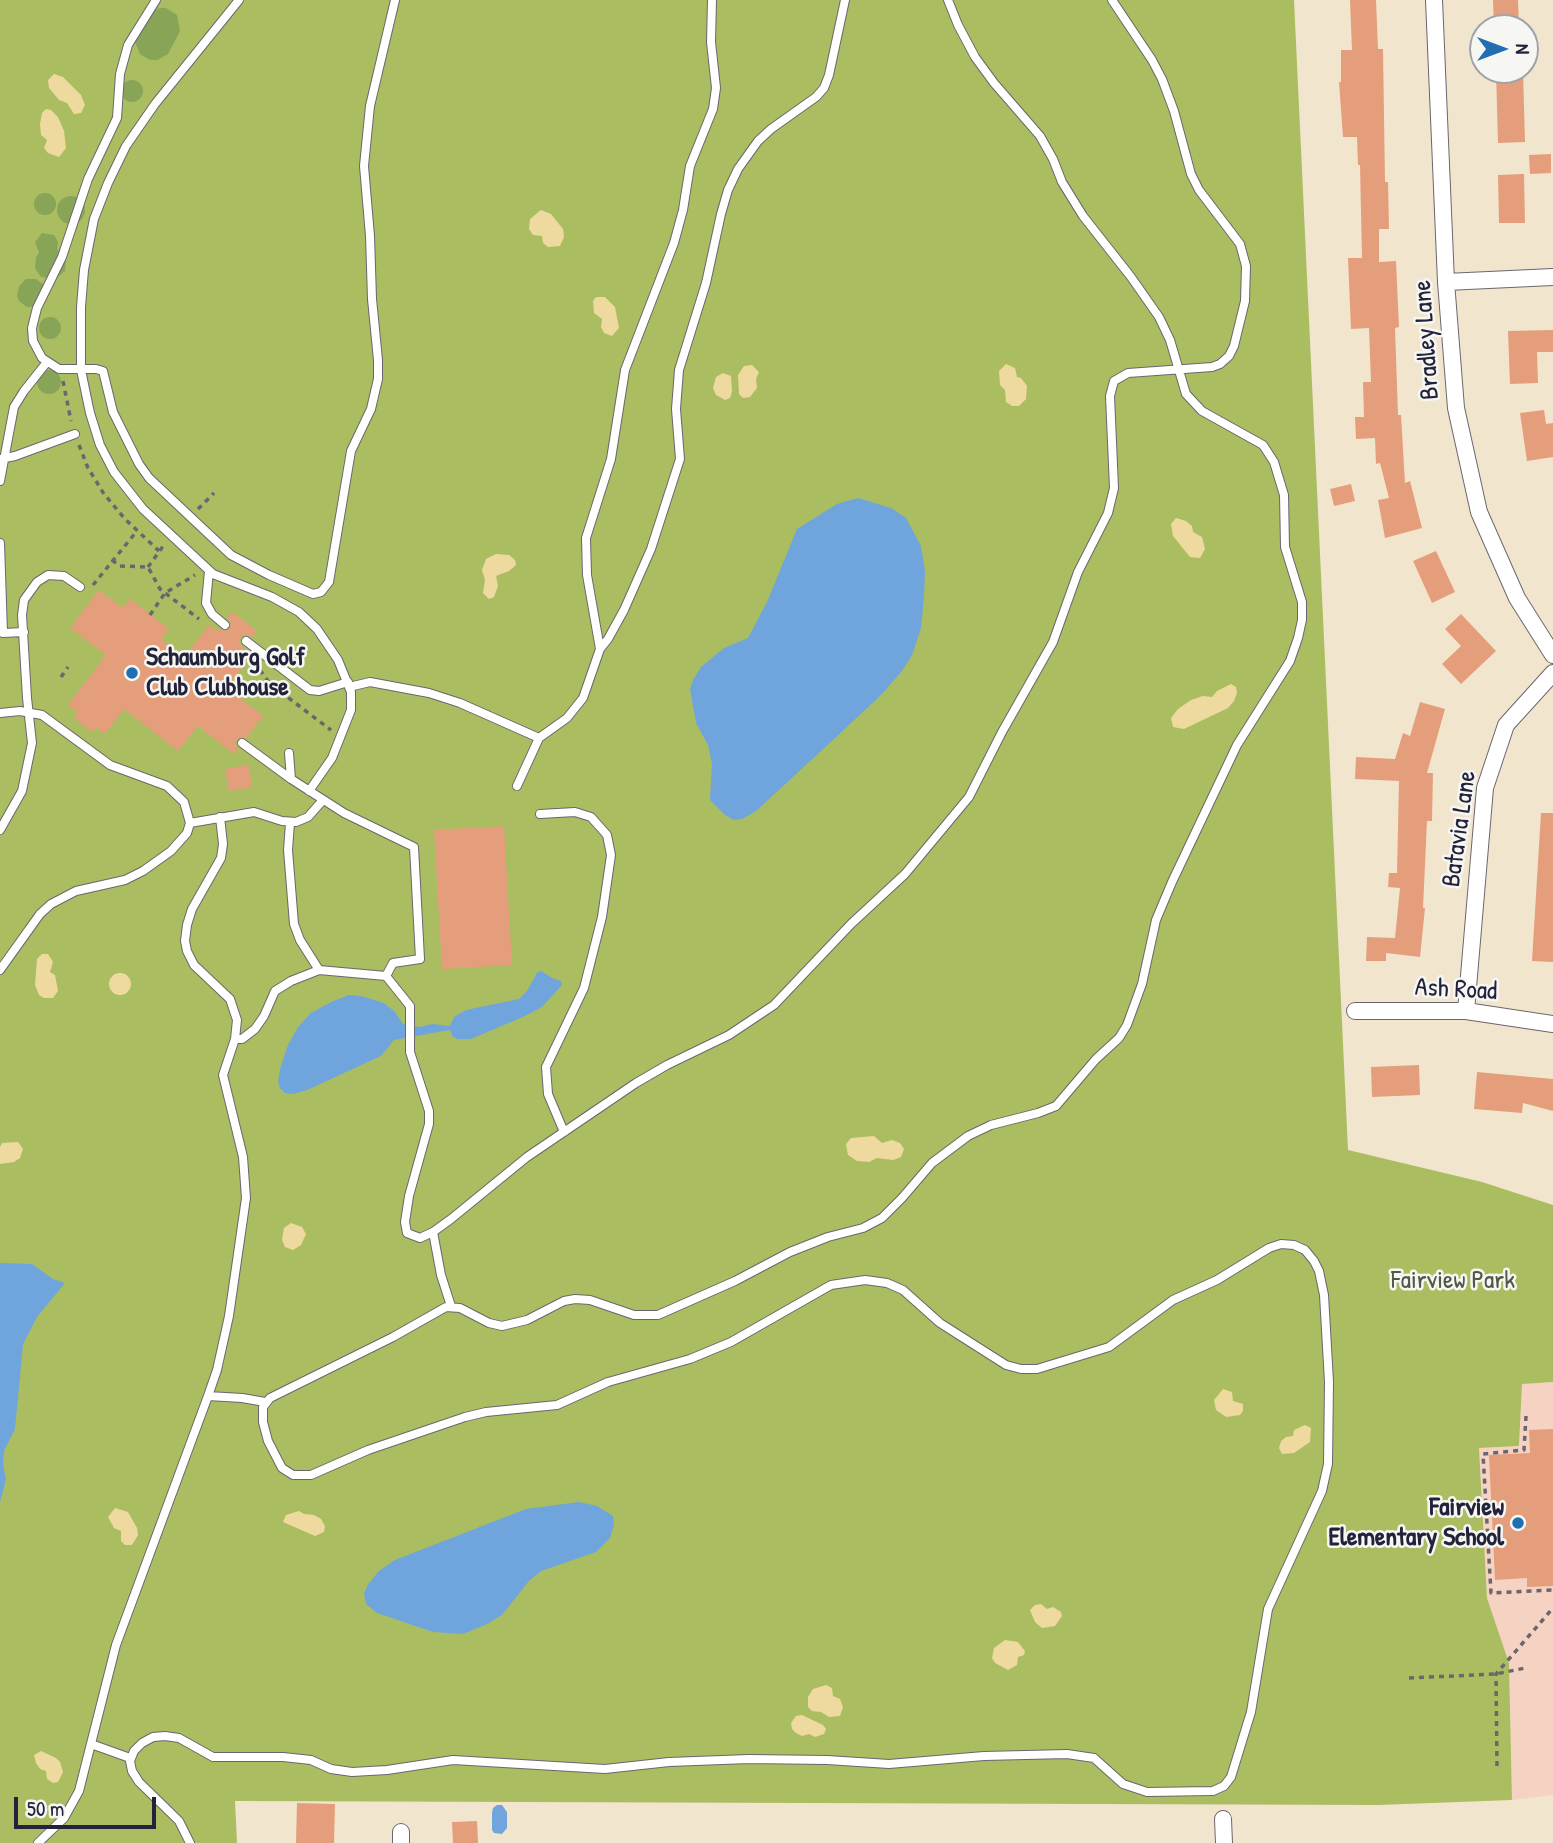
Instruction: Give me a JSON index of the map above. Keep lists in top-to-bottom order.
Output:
{
  "streets": {
    "street": ["Bradley Lane", "Batavia Lane", "Ash Road"]
  },
  "crossings": [
    ["Batavia Lane", "Ash Road"]
  ],
  "parks": ["Fairview Park"],
  "places": ["Schaumburg Golf Club Clubhouse", "Fairview Elementary School"],
  "scale_bar": "50 m",
  "north": "right"
}
